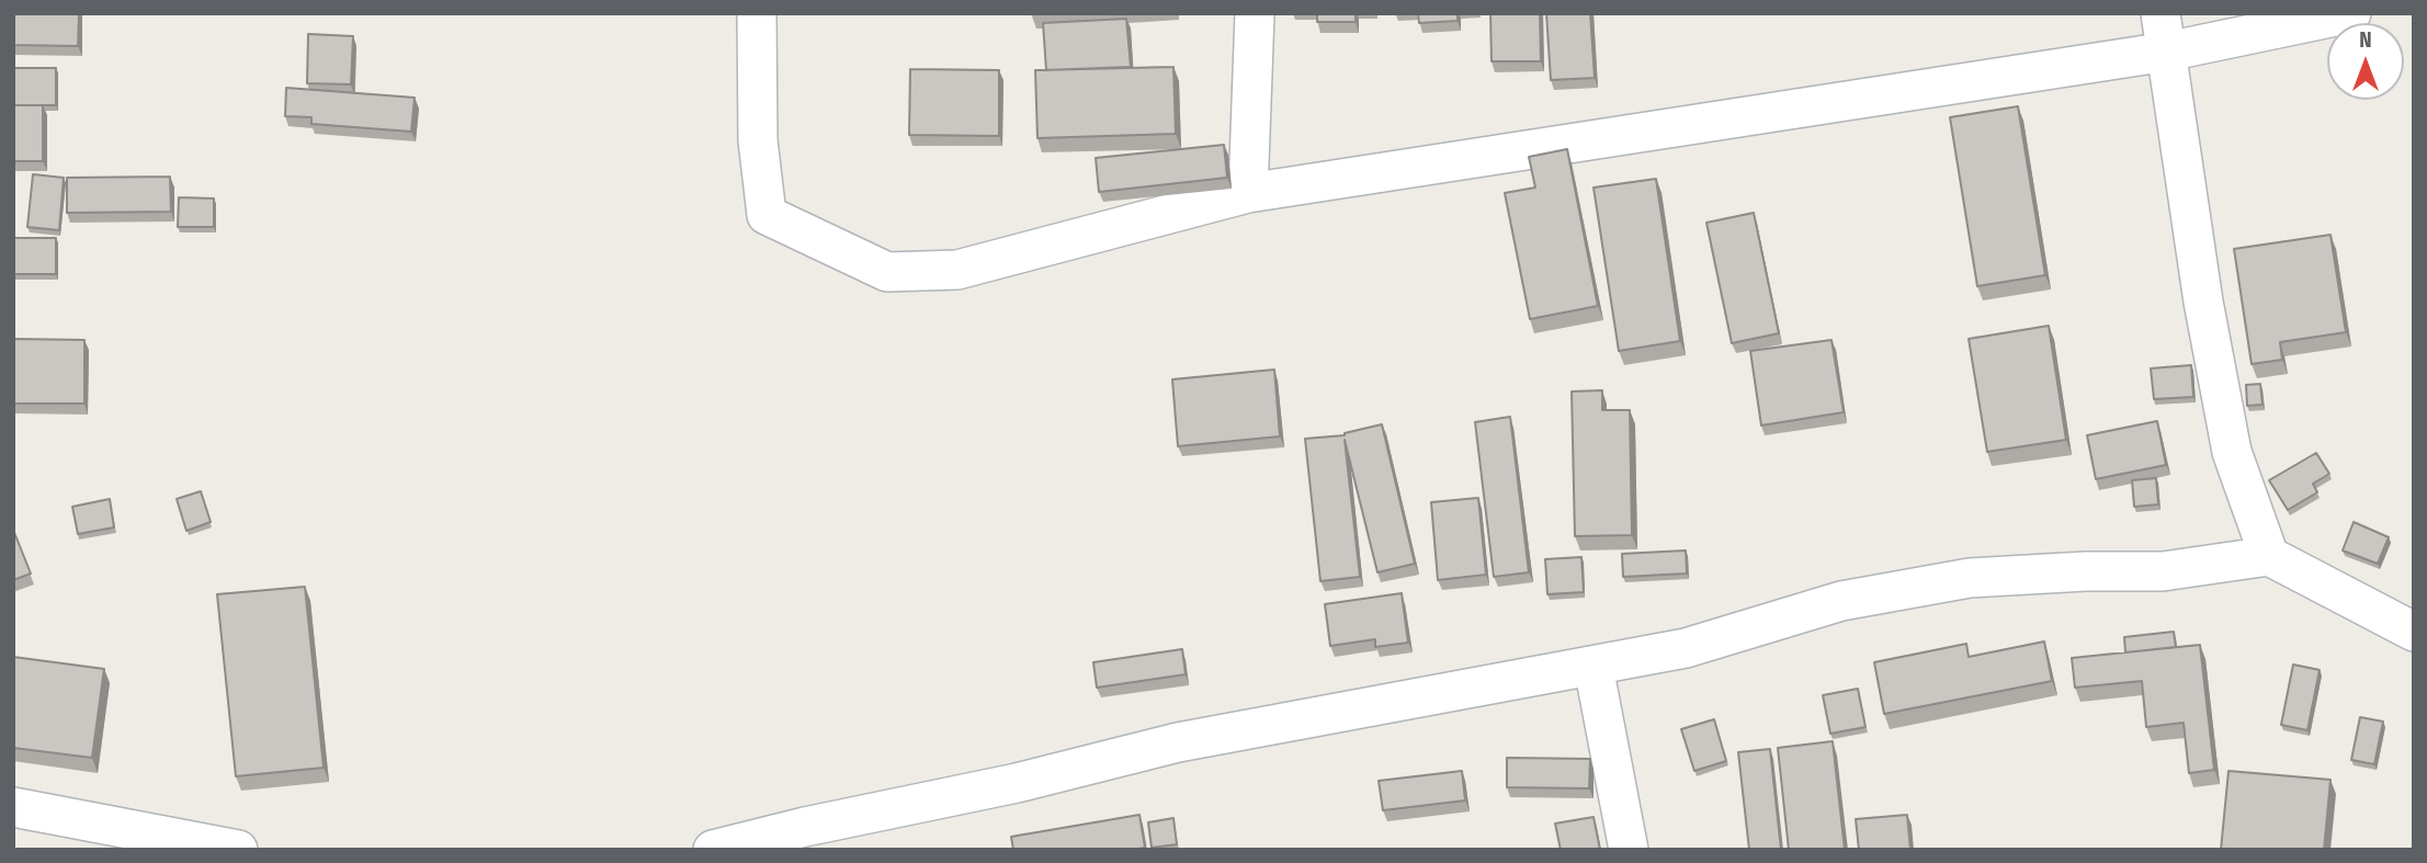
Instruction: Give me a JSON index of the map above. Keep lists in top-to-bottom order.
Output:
{
  "north": "top"
}
